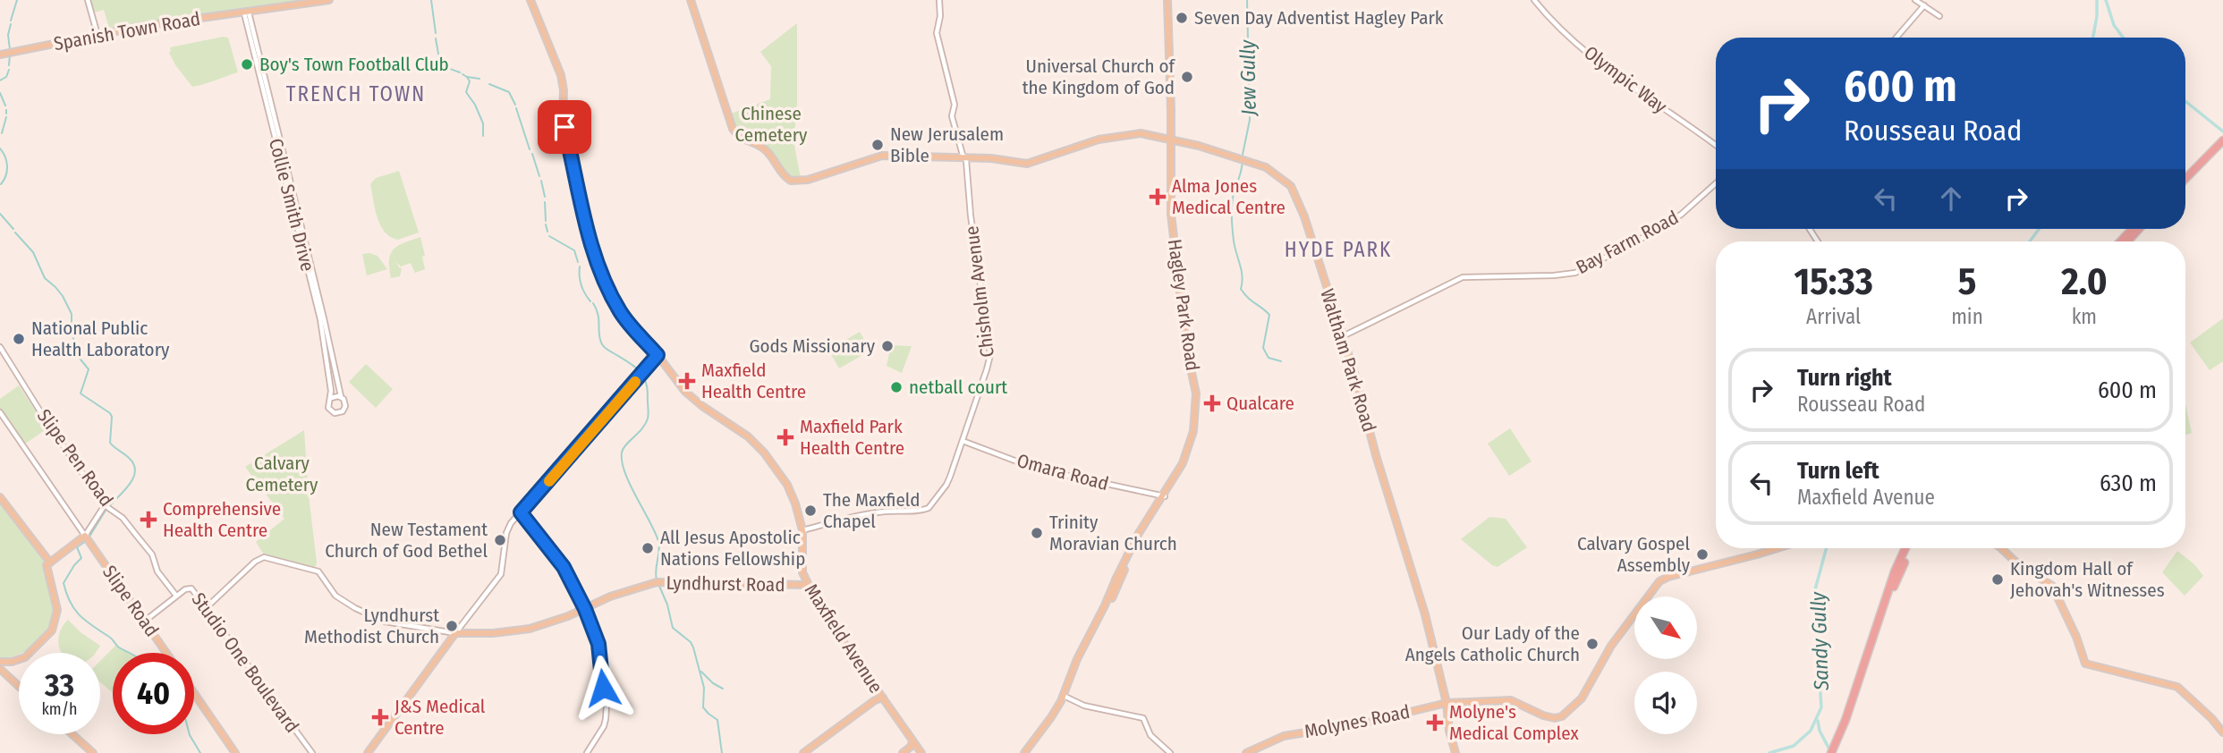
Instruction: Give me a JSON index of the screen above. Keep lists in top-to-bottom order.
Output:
{
  "streets": {
    "main road": [
      "Spanish Town Road",
      "Hagley Park Road",
      "Waltham Park Road",
      "Lyndhurst Road",
      "Slipe Road",
      "Maxfield Avenue",
      "Molynes Road"
    ],
    "street": [
      "Olympic Way",
      "Collie Smith Drive",
      "Bay Farm Road",
      "Chisholm Avenue",
      "Slipe Pen Road",
      "Omara Road",
      "Studio One Boulevard"
    ]
  },
  "crossings": [
    ["Spanish Town Road", "Collie Smith Drive"],
    ["Bay Farm Road", "Waltham Park Road"],
    ["Chisholm Avenue", "Waltham Park Road"],
    ["Chisholm Avenue", "Omara Road"],
    ["Chisholm Avenue", "Maxfield Avenue"],
    ["Hagley Park Road", "Waltham Park Road"],
    ["Hagley Park Road", "Omara Road"],
    ["Waltham Park Road", "Molynes Road"],
    ["Slipe Pen Road", "Studio One Boulevard"],
    ["Lyndhurst Road", "Maxfield Avenue"],
    ["Lyndhurst Road", "Studio One Boulevard"],
    ["Slipe Road", "Studio One Boulevard"]
  ],
  "districts": ["TRENCH TOWN", "HYDE PARK"],
  "water": ["Jew Gully", "Sandy Gully"],
  "parks": ["Chinese Cemetery", "Calvary Cemetery"],
  "places": {
    "other": [
      "Seven Day Adventist Hagley Park",
      "Boy's Town Football Club",
      "Universal Church of the Kingdom of God",
      "New Jerusalem Bible",
      "National Public Health Laboratory",
      "Gods Missionary",
      "netball court",
      "The Maxfield Chapel",
      "Trinity Moravian Church",
      "New Testament Church of God Bethel",
      "All Jesus Apostolic Nations Fellowship",
      "Calvary Gospel Assembly",
      "Kingdom Hall of Jehovah's Witnesses",
      "Lyndhurst Methodist Church",
      "Our Lady of the Angels Catholic Church"
    ],
    "health": [
      "Alma Jones Medical Centre",
      "Maxfield Health Centre",
      "Qualcare",
      "Maxfield Park Health Centre",
      "Comprehensive Health Centre",
      "J&S Medical Centre",
      "Molyne's Medical Complex"
    ]
  },
  "north": "bottom right",
  "page": {
    "turn": ["600 m", "Rousseau Road"],
    "eta": [
      "15:33",
      "Arrival",
      "5",
      "min",
      "2.0",
      "km"
    ],
    "list": [
      {
        "name": "Turn right",
        "note": "Rousseau Road",
        "value": "600 m"
      },
      {
        "name": "Turn left",
        "note": "Maxfield Avenue",
        "value": "630 m"
      }
    ],
    "speed": "33 km/h",
    "limit": "40"
  }
}
